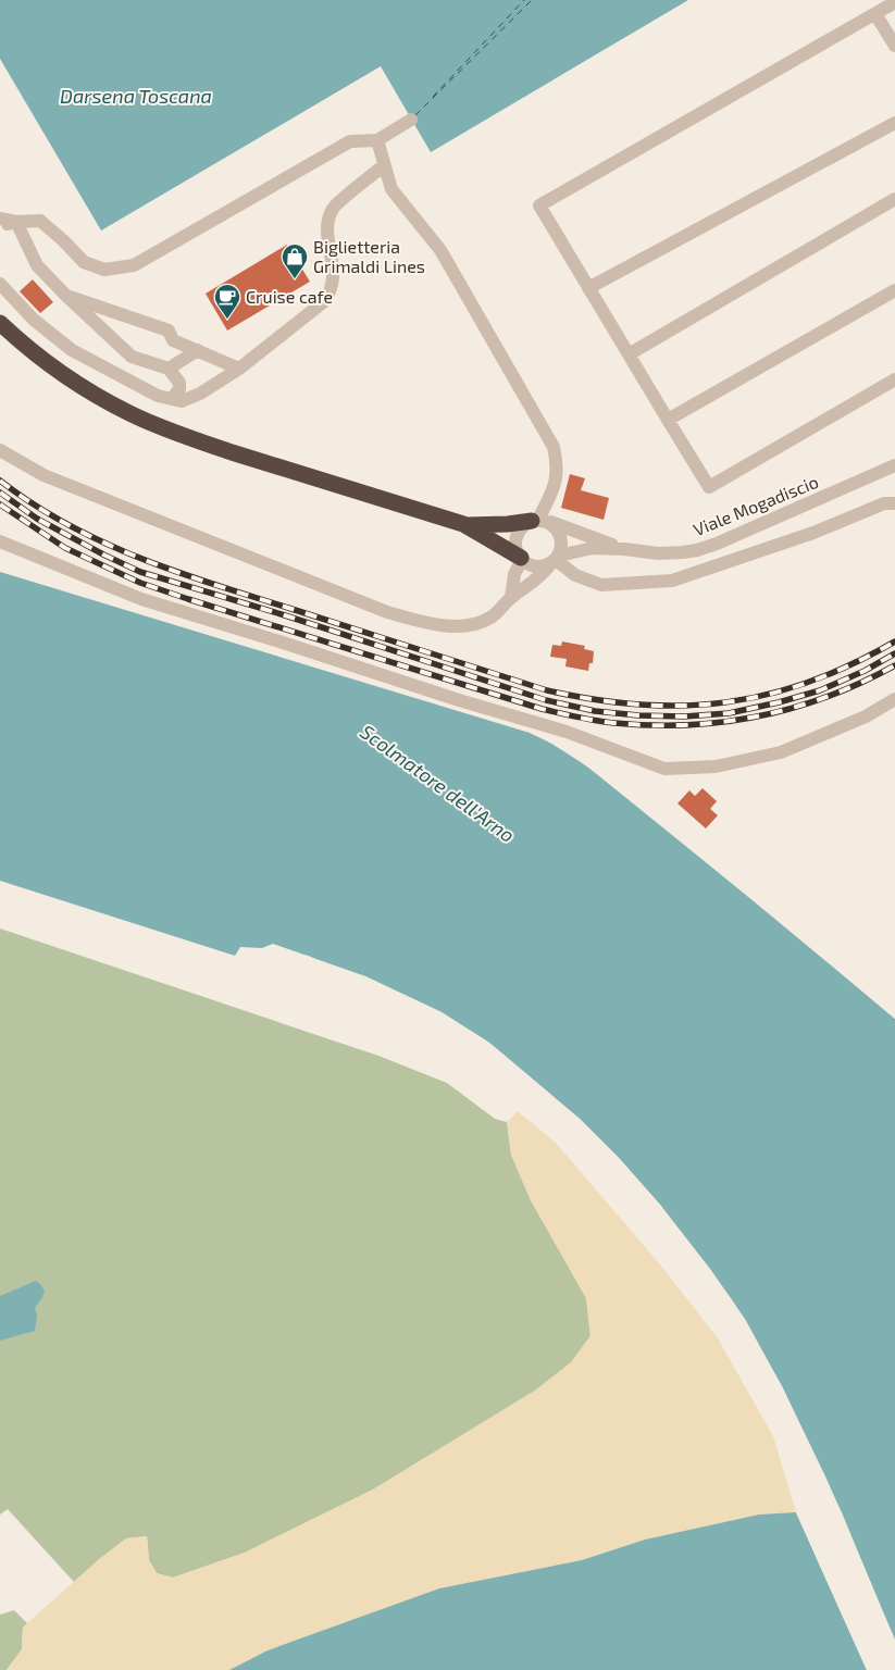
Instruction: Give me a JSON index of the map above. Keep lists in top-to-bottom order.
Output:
{
  "streets": {
    "street": ["Viale Mogadiscio"]
  },
  "water": ["Darsena Toscana", "Scolmatore dell'Arno"],
  "places": {
    "shop": ["Biglietteria Grimaldi Lines"],
    "cafe": ["Cruise cafe"]
  }
}
